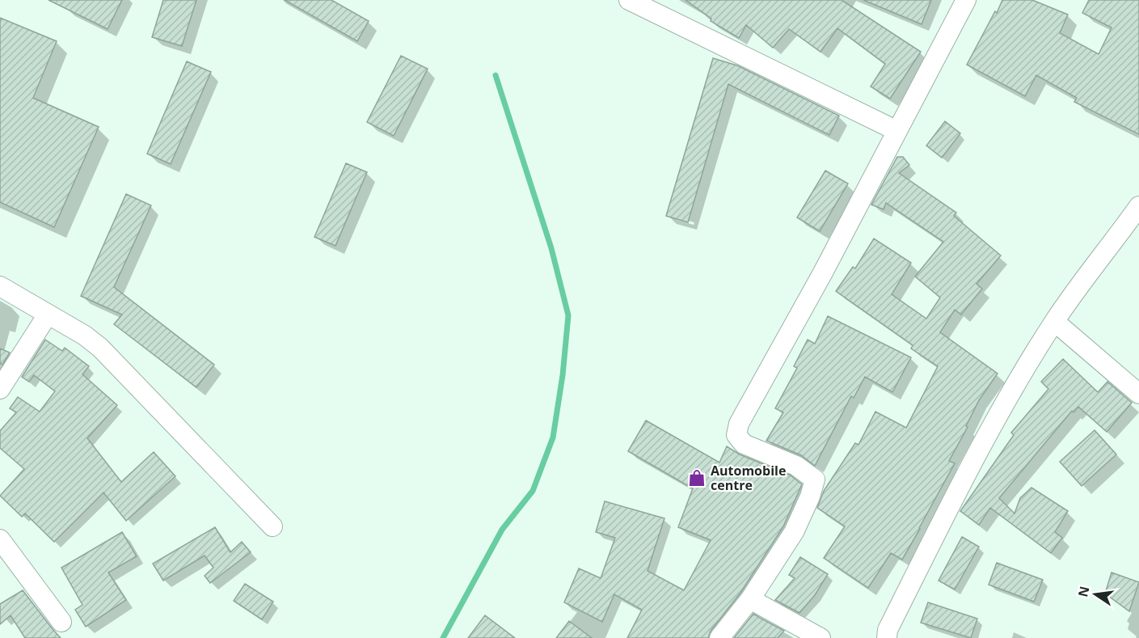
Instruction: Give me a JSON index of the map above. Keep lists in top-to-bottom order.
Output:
{
  "places": {
    "shop": ["Automobile centre"]
  },
  "north": "left"
}
